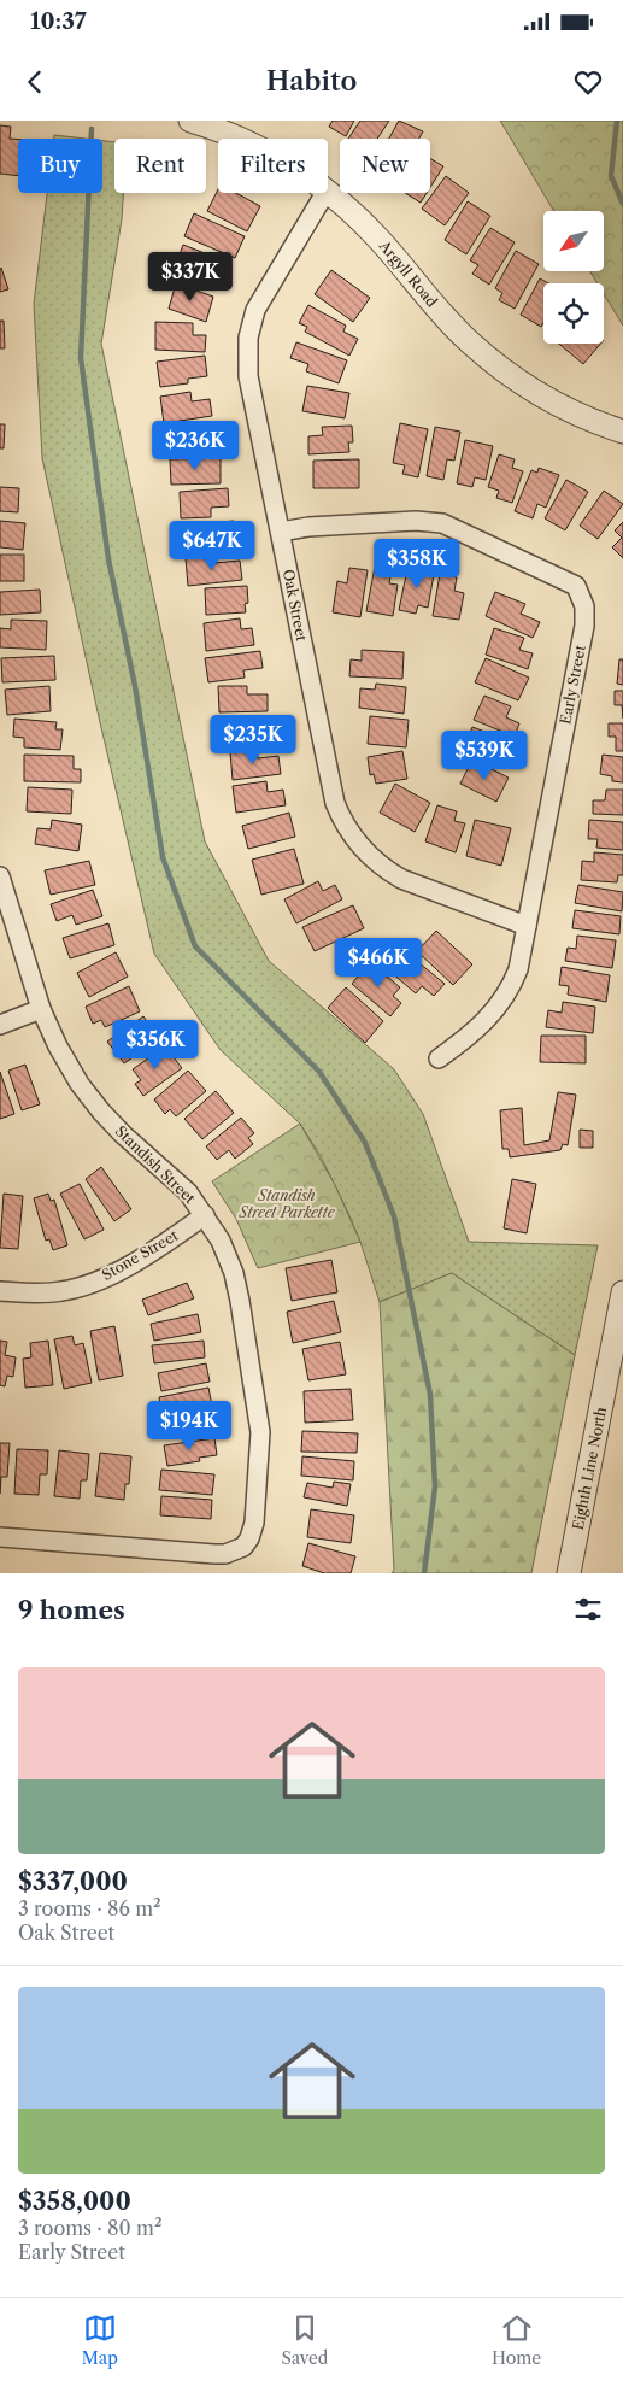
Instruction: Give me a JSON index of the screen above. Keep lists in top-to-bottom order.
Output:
{
  "streets": {
    "street": [
      "Argyll Road",
      "Oak Street",
      "Early Street",
      "Standish Street",
      "Stone Street",
      "Eighth Line North"
    ]
  },
  "crossings": [
    ["Oak Street", "Early Street"],
    ["Standish Street", "Stone Street"]
  ],
  "parks": ["Standish Street Parkette"],
  "north": "bottom left",
  "page": {
    "status": "10:37",
    "header": "Habito",
    "chip": [
      "Buy",
      "Rent",
      "Filters",
      "New"
    ],
    "price": [
      "$337K",
      "$236K",
      "$647K",
      "$358K",
      "$235K",
      "$539K",
      "$466K",
      "$356K",
      "$194K"
    ],
    "heading": "9 homes",
    "list": [
      {
        "name": "$337,000",
        "note": "3 rooms · 86 m² · Oak Street"
      },
      {
        "name": "$358,000",
        "note": "3 rooms · 80 m² · Early Street"
      }
    ],
    "tabs": ["Map", "Saved", "Home"]
  }
}
